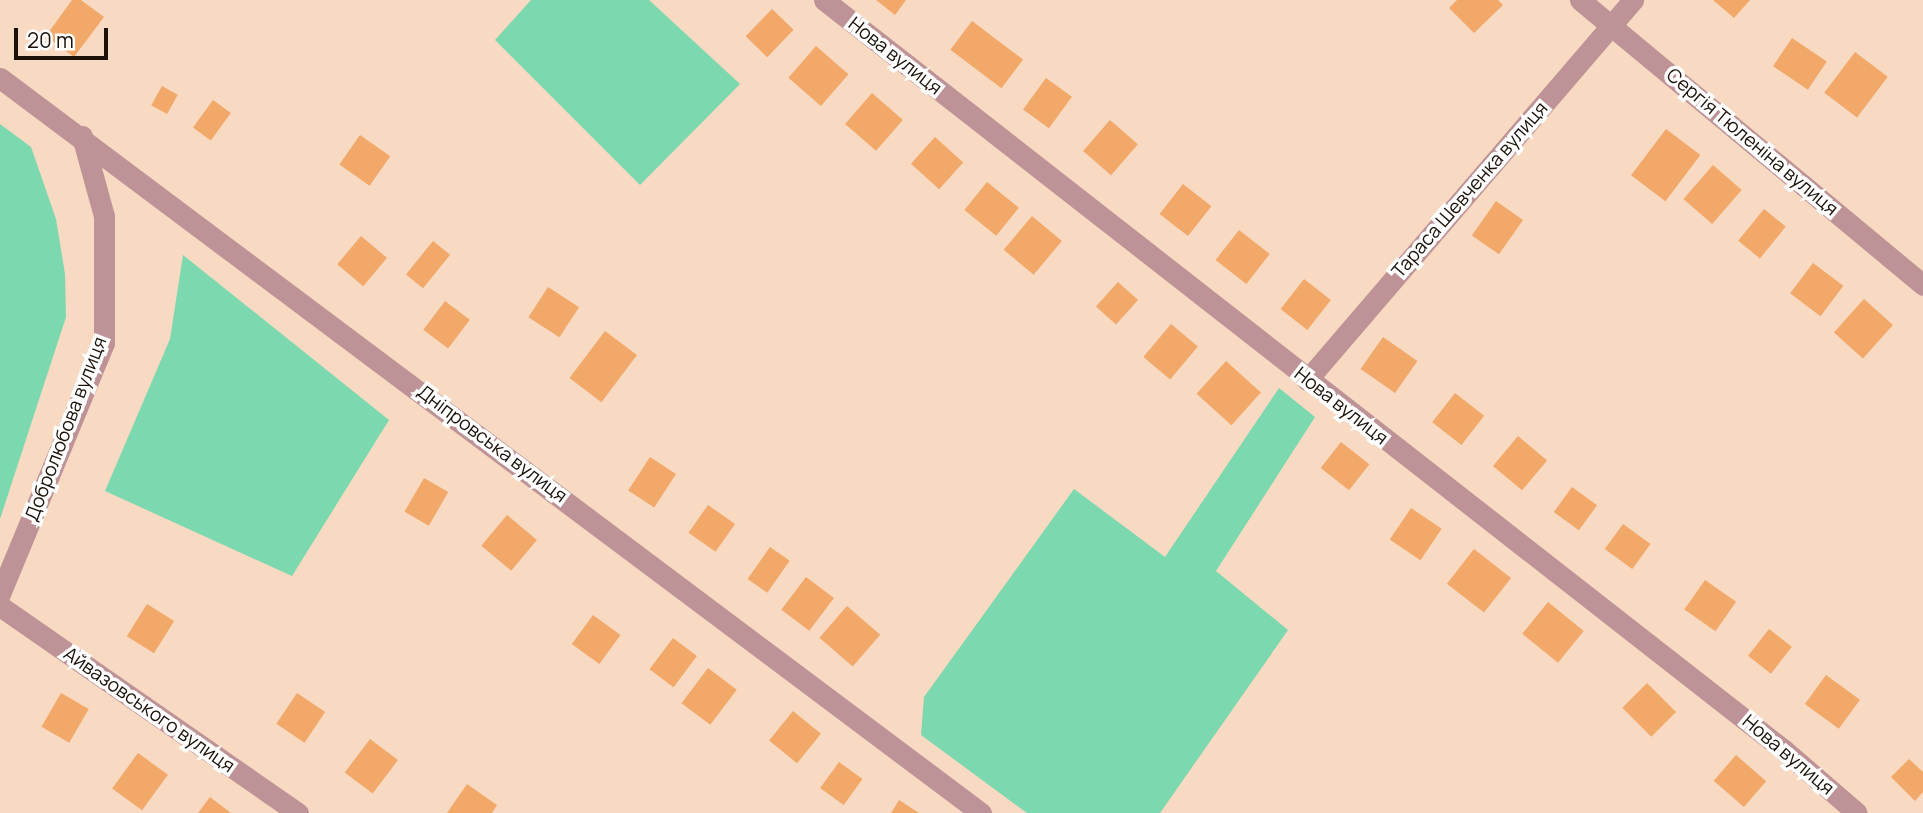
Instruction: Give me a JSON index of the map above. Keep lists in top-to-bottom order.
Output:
{
  "streets": {
    "street": [
      "Нова вулиця",
      "Сергія Тюленіна вулиця",
      "Тараса Шевченка вулиця",
      "Добролюбова вулиця",
      "Дніпровська вулиця",
      "Айвазовського вулиця"
    ]
  },
  "crossings": [
    ["Нова вулиця", "Тараса Шевченка вулиця"],
    ["Сергія Тюленіна вулиця", "Тараса Шевченка вулиця"],
    ["Добролюбова вулиця", "Дніпровська вулиця"]
  ],
  "scale_bar": "20 m"
}
